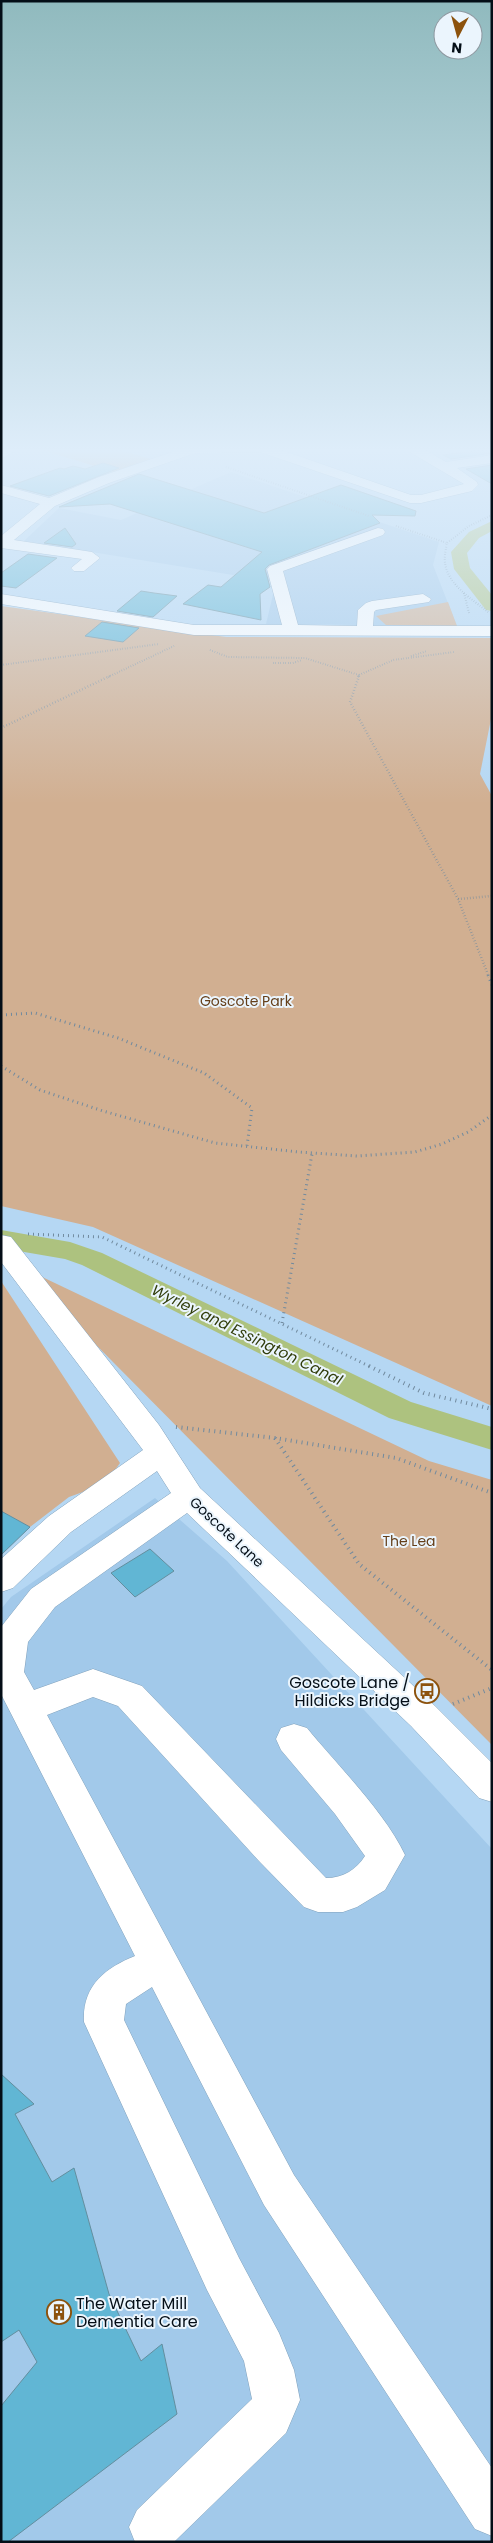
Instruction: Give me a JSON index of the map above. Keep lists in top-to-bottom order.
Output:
{
  "streets": {
    "street": ["Goscote Lane"]
  },
  "water": ["Wyrley and Essington Canal"],
  "parks": ["Goscote Park", "The Lea"],
  "places": {
    "bus stop": ["Goscote Lane / Hildicks Bridge"],
    "building": ["The Water Mill Dementia Care"]
  },
  "north": "bottom"
}
